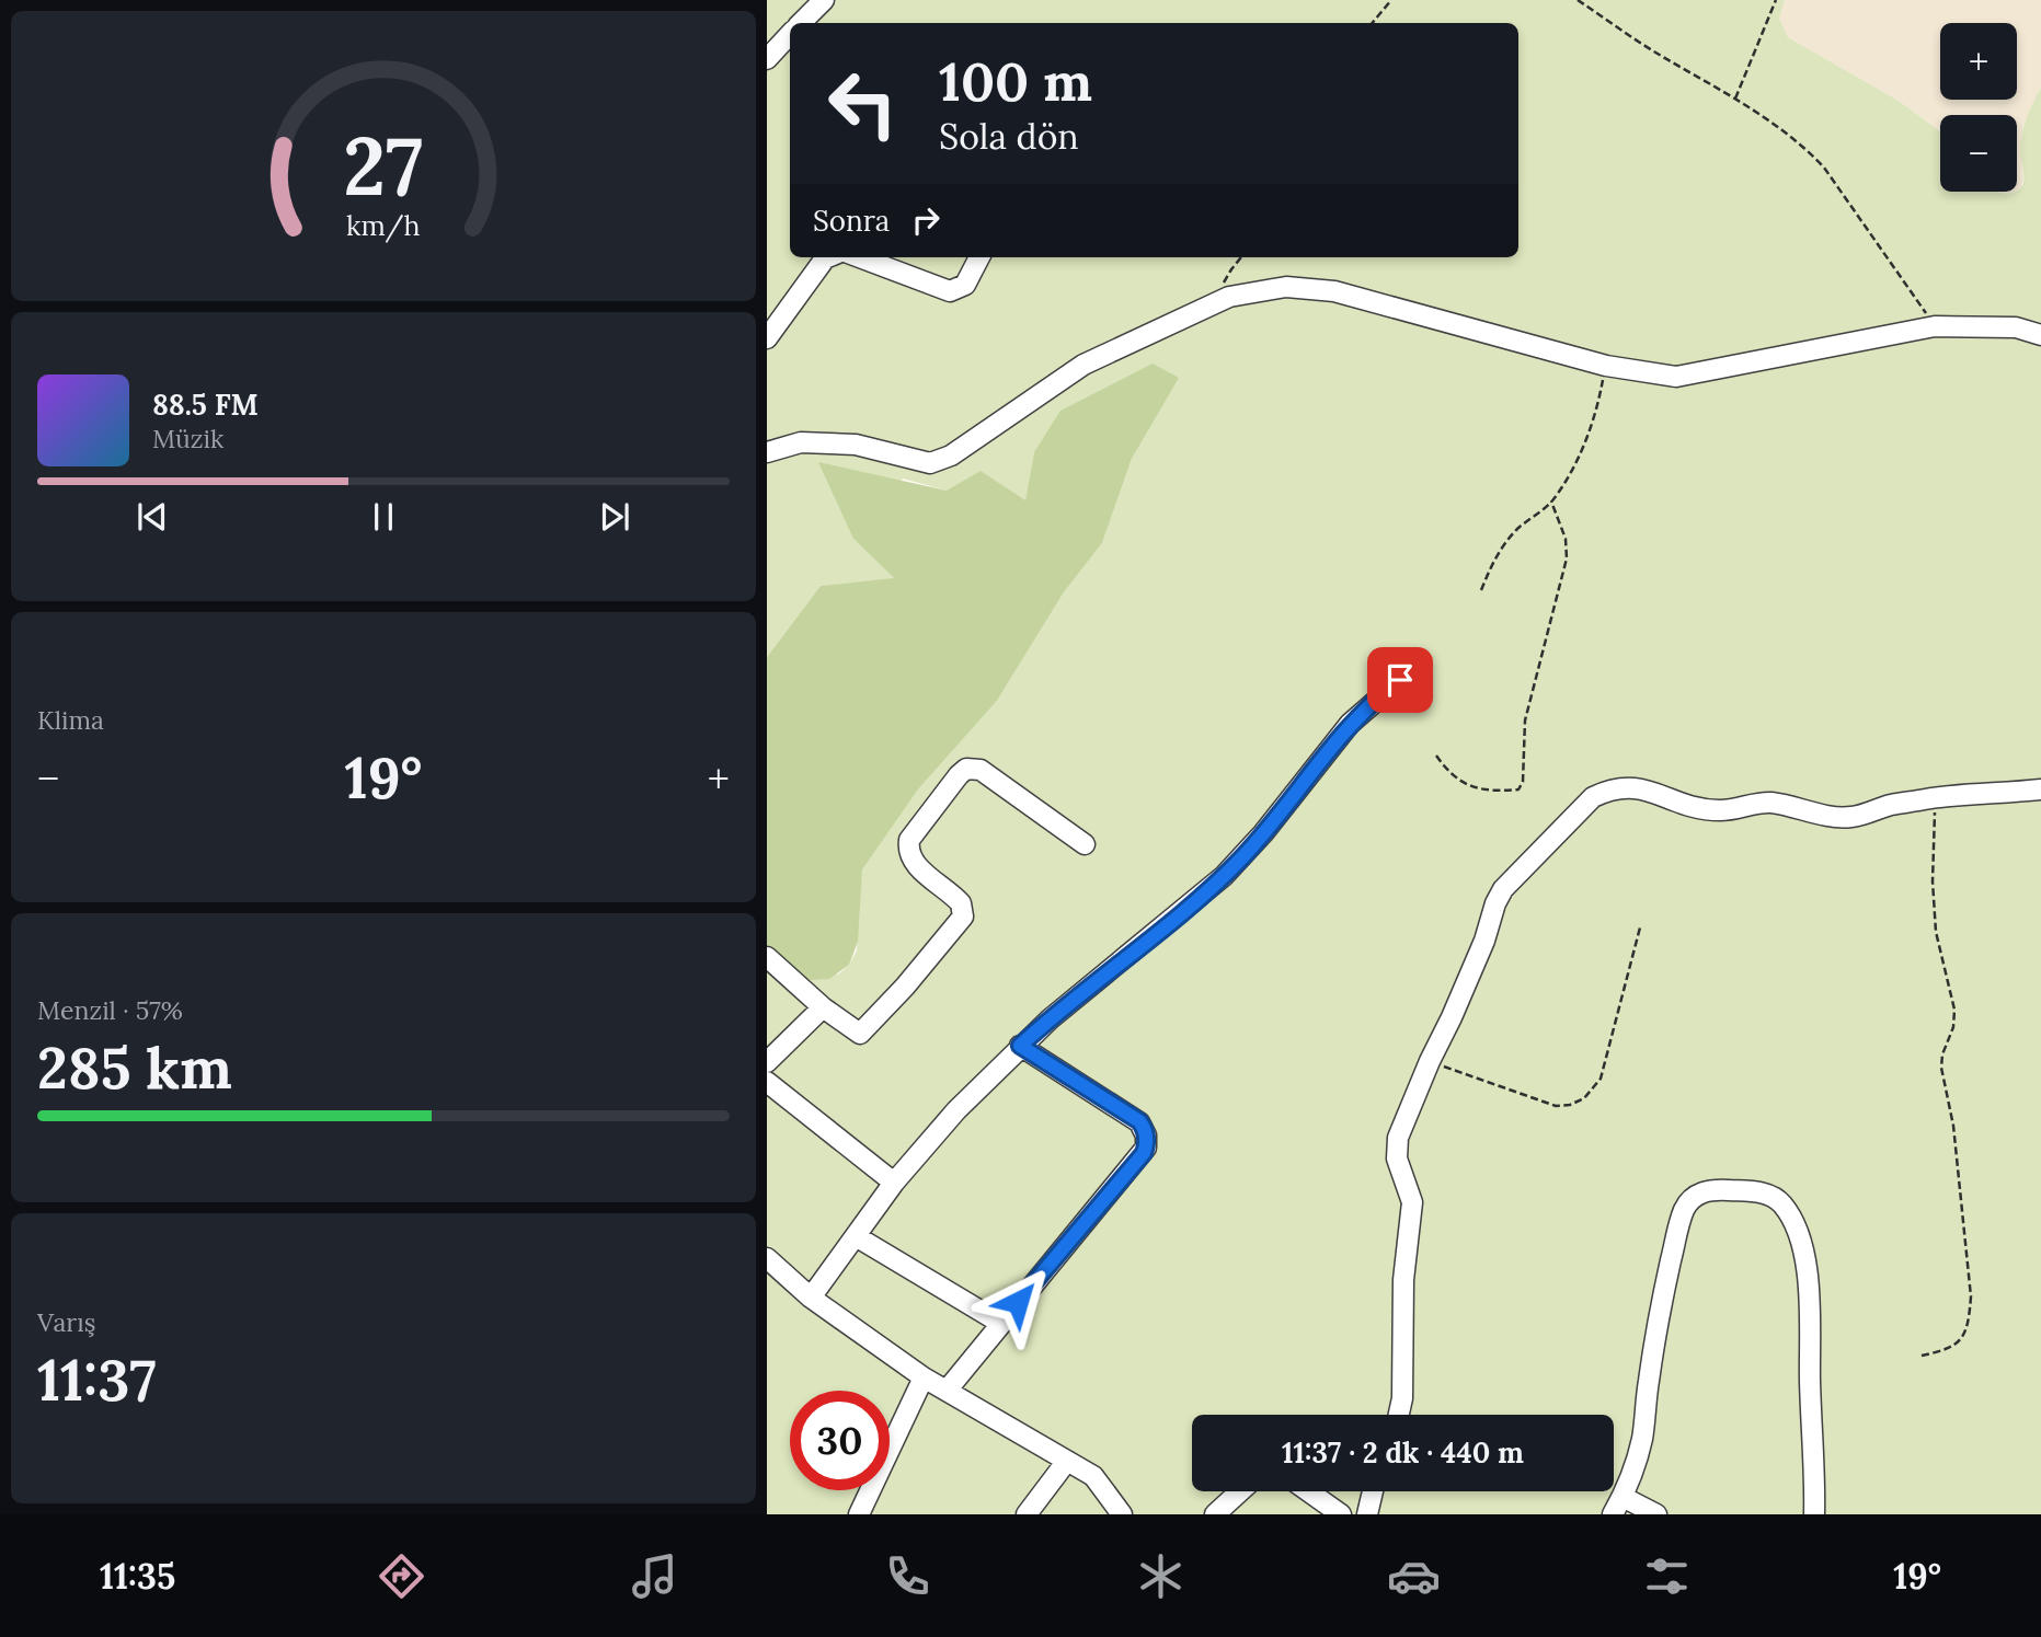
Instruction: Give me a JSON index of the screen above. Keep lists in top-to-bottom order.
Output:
{
  "page": {
    "map_buttons": ["+", "−"],
    "turn": ["100 m", "Sola dön"],
    "then": "Sonra",
    "song": ["88.5 FM", "Müzik"],
    "tile": [
      "Klima",
      ["Menzil · 57%", "285 km"],
      ["Varış", "11:37"]
    ],
    "heat": ["−", "19°", "+"],
    "limit": "30",
    "trip": "11:37 · 2 dk · 440 m",
    "tabs": ["11:35", "19°"],
    "gauge": ["27", "km/h"]
  }
}
